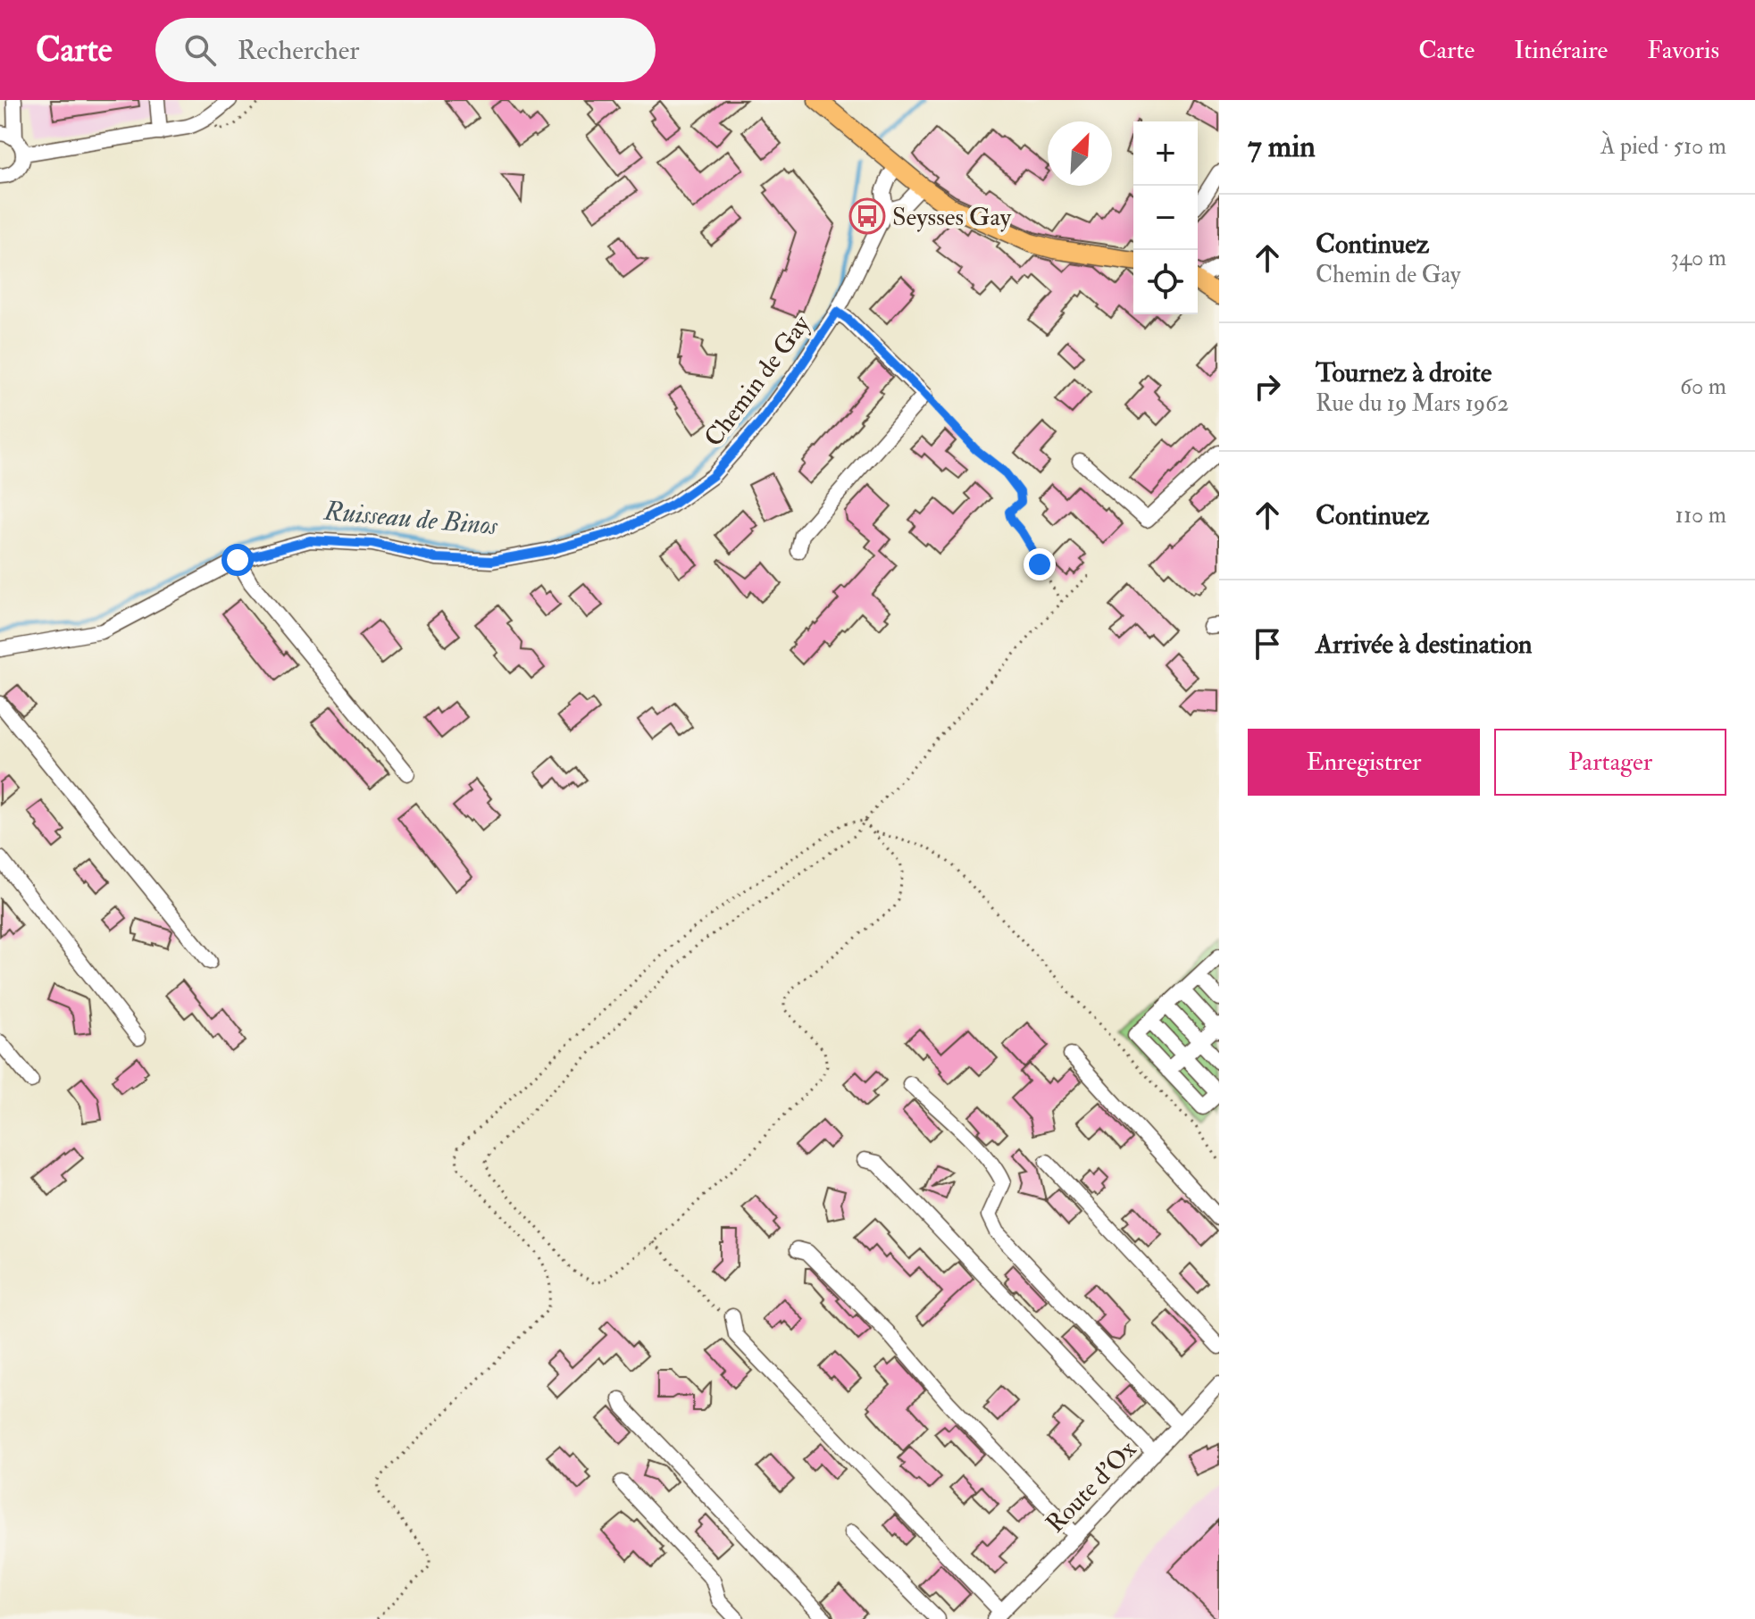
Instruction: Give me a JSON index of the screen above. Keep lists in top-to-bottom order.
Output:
{
  "streets": {
    "street": ["Chemin de Gay", "Route d'Ox"]
  },
  "water": ["Ruisseau de Binos"],
  "places": {
    "bus stop": ["Seysses Gay"]
  },
  "north": "top right",
  "page": {
    "header": "Carte",
    "search": "Rechercher",
    "nav": ["Carte", "Itinéraire", "Favoris"],
    "heading": ["7 min", "À pied · 510 m"],
    "map_buttons": ["+", "−"],
    "list": [
      ["Continuez", "Chemin de Gay", "340 m"],
      ["Tournez à droite", "Rue du 19 Mars 1962", "60 m"],
      ["Continuez", "110 m"],
      "Arrivée à destination"
    ],
    "buttons": ["Enregistrer", "Partager"]
  }
}
